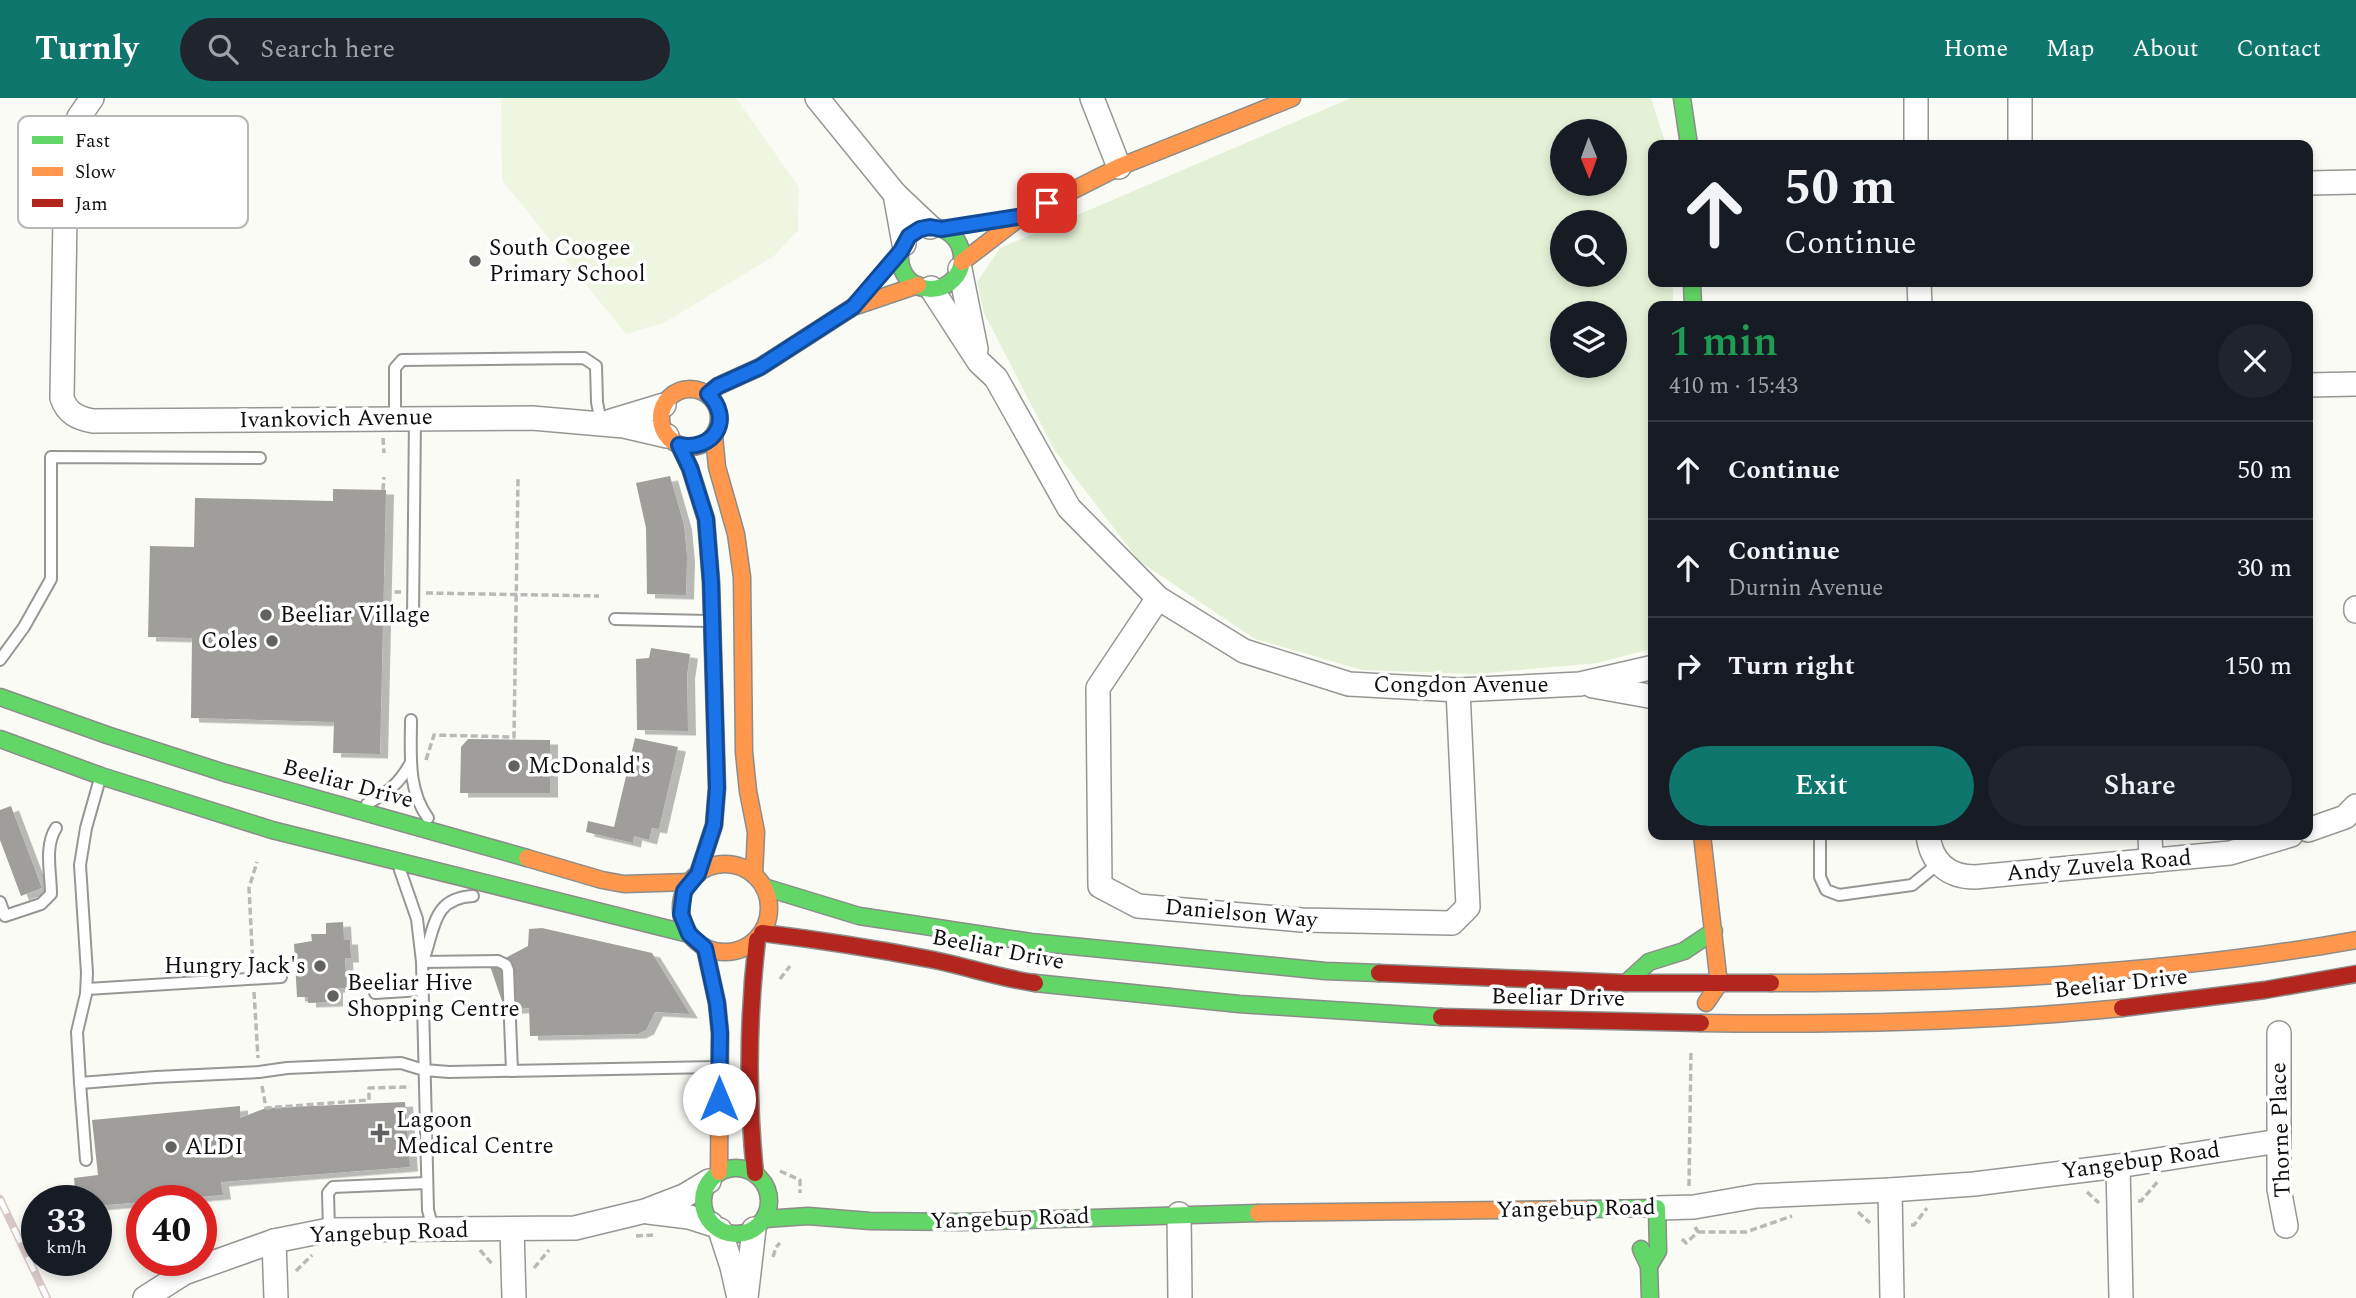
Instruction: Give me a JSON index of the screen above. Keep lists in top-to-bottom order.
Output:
{
  "streets": {
    "main road": ["Beeliar Drive", "Yangebup Road"],
    "street": [
      "Ivankovich Avenue",
      "Congdon Avenue",
      "Andy Zuvela Road",
      "Danielson Way",
      "Thorne Place"
    ]
  },
  "crossings": [
    ["Congdon Avenue", "Danielson Way"],
    ["Thorne Place", "Yangebup Road"]
  ],
  "places": {
    "other": [
      "South Coogee Primary School",
      "Beeliar Village",
      "Coles",
      "McDonald's",
      "Hungry Jack's",
      "Beeliar Hive Shopping Centre",
      "ALDI"
    ],
    "health": ["Lagoon Medical Centre"]
  },
  "legend": ["Fast", "Slow", "Jam"],
  "north": "bottom",
  "page": {
    "header": "Turnly",
    "search": "Search here",
    "nav": [
      "Home",
      "Map",
      "About",
      "Contact"
    ],
    "turn": ["50 m", "Continue"],
    "heading": ["1 min", "410 m · 15:43"],
    "list": [
      {
        "name": "Continue",
        "value": "50 m"
      },
      {
        "name": "Continue",
        "note": "Durnin Avenue",
        "value": "30 m"
      },
      {
        "name": "Turn right",
        "value": "150 m"
      }
    ],
    "buttons": ["Exit", "Share"],
    "speed": "33 km/h",
    "limit": "40"
  }
}
